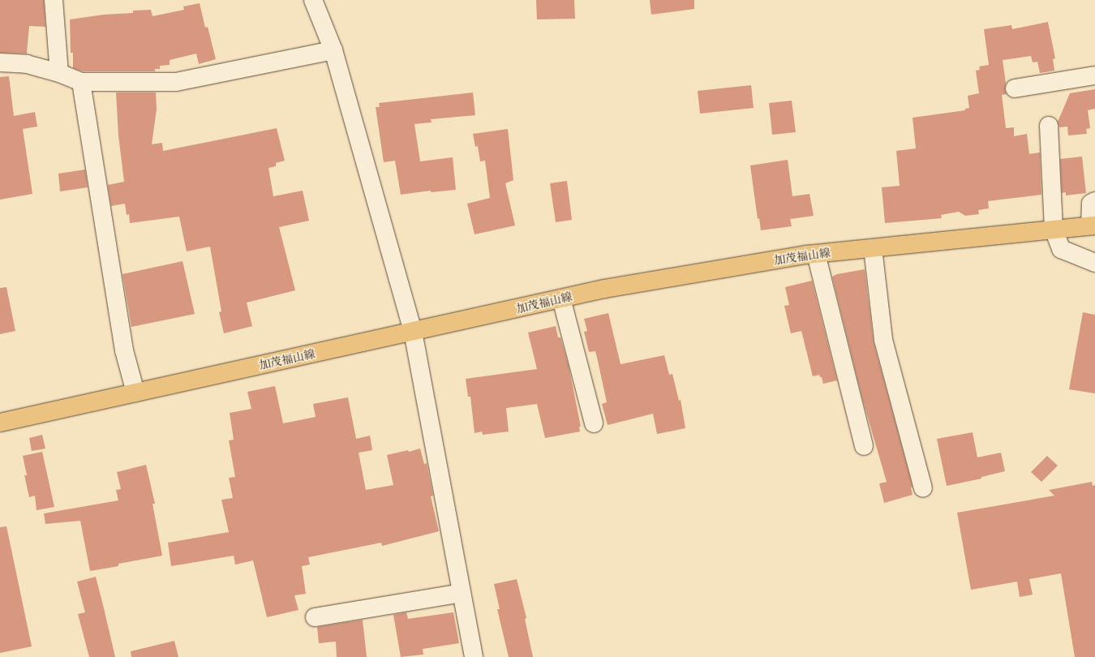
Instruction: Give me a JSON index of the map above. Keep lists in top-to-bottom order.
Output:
{
  "streets": {
    "main road": ["加茂福山線"]
  }
}
